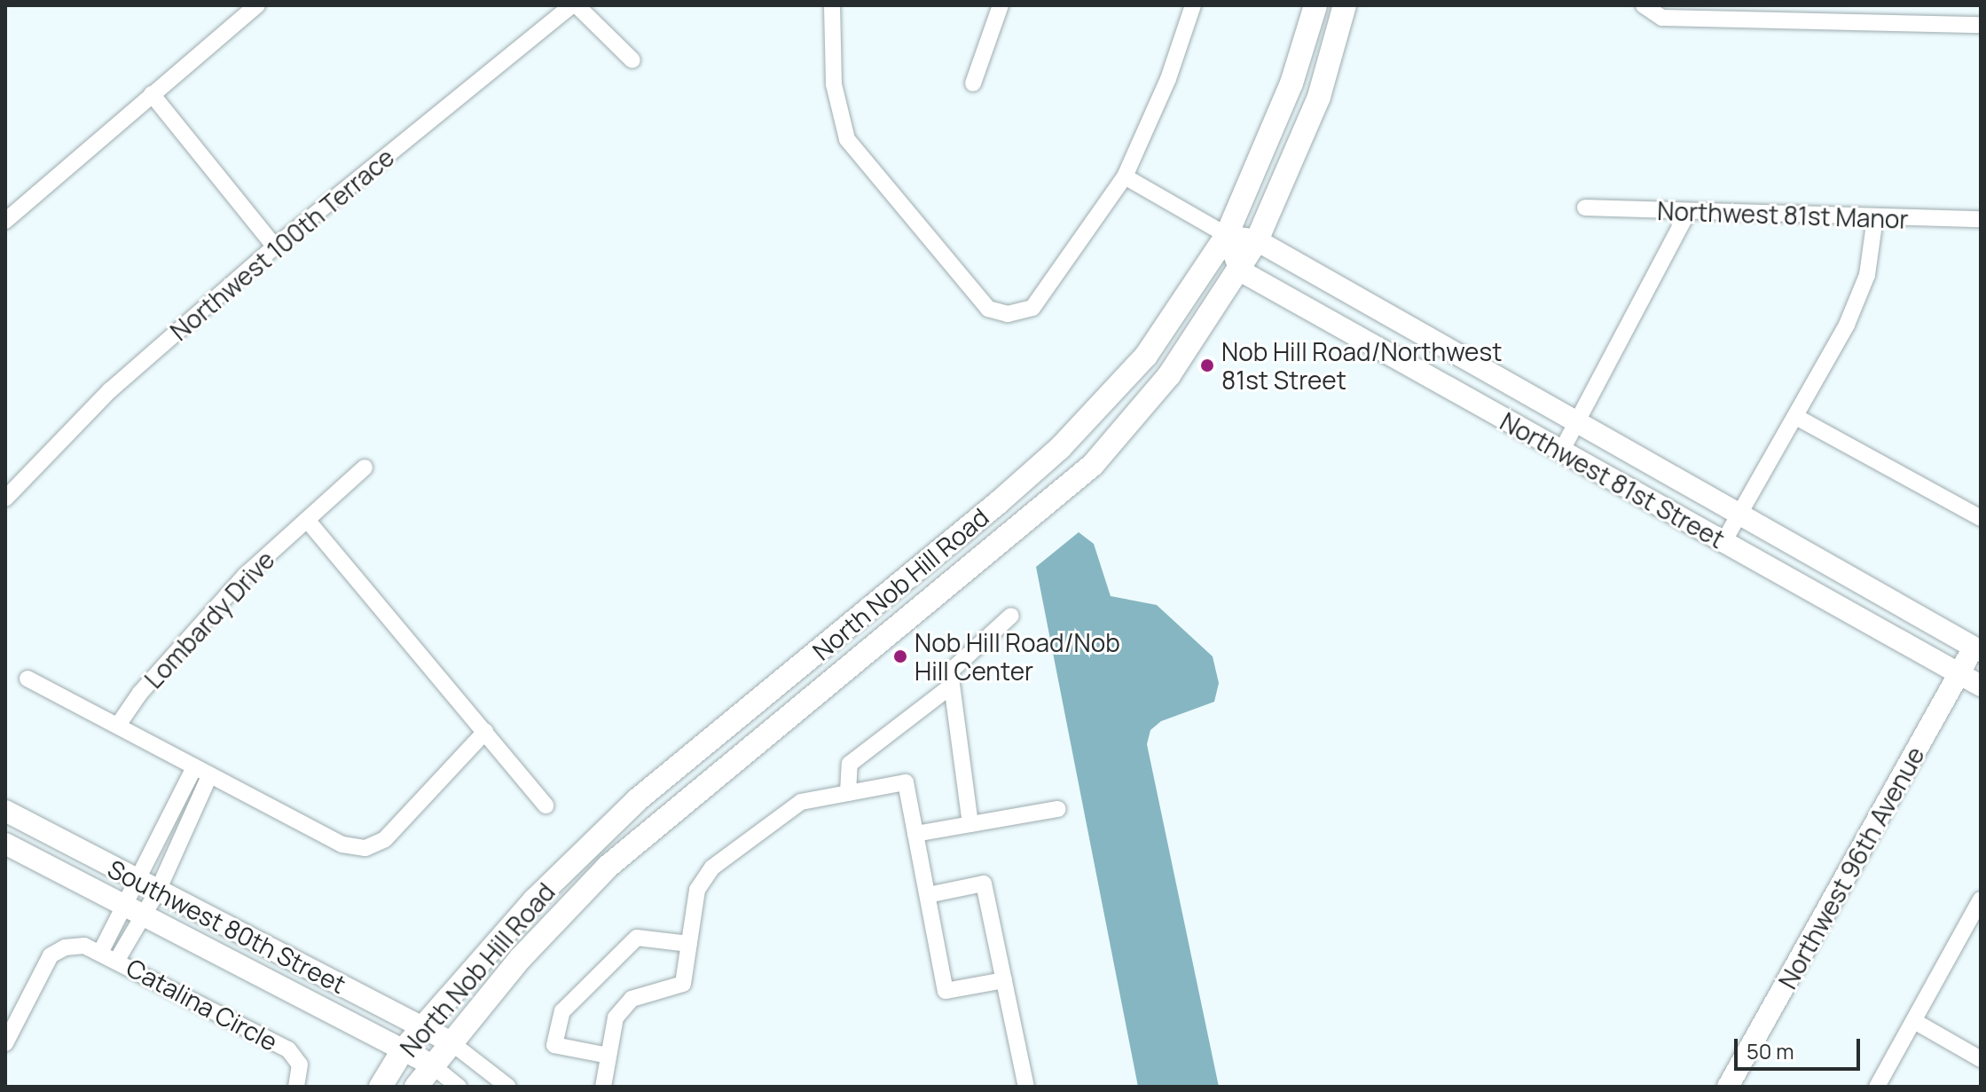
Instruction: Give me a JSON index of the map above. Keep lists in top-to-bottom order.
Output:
{
  "streets": {
    "main road": ["North Nob Hill Road"],
    "street": [
      "Northwest 81st Manor",
      "Northwest 100th Terrace",
      "Northwest 81st Street",
      "Lombardy Drive",
      "Northwest 96th Avenue",
      "Southwest 80th Street",
      "Catalina Circle"
    ]
  },
  "crossings": [
    ["Northwest 81st Street", "North Nob Hill Road"],
    ["Northwest 81st Street", "Northwest 96th Avenue"],
    ["North Nob Hill Road", "Southwest 80th Street"],
    ["Southwest 80th Street", "Catalina Circle"]
  ],
  "places": ["Nob Hill Road/Northwest 81st Street", "Nob Hill Road/Nob Hill Center"],
  "scale_bar": "50 m"
}
